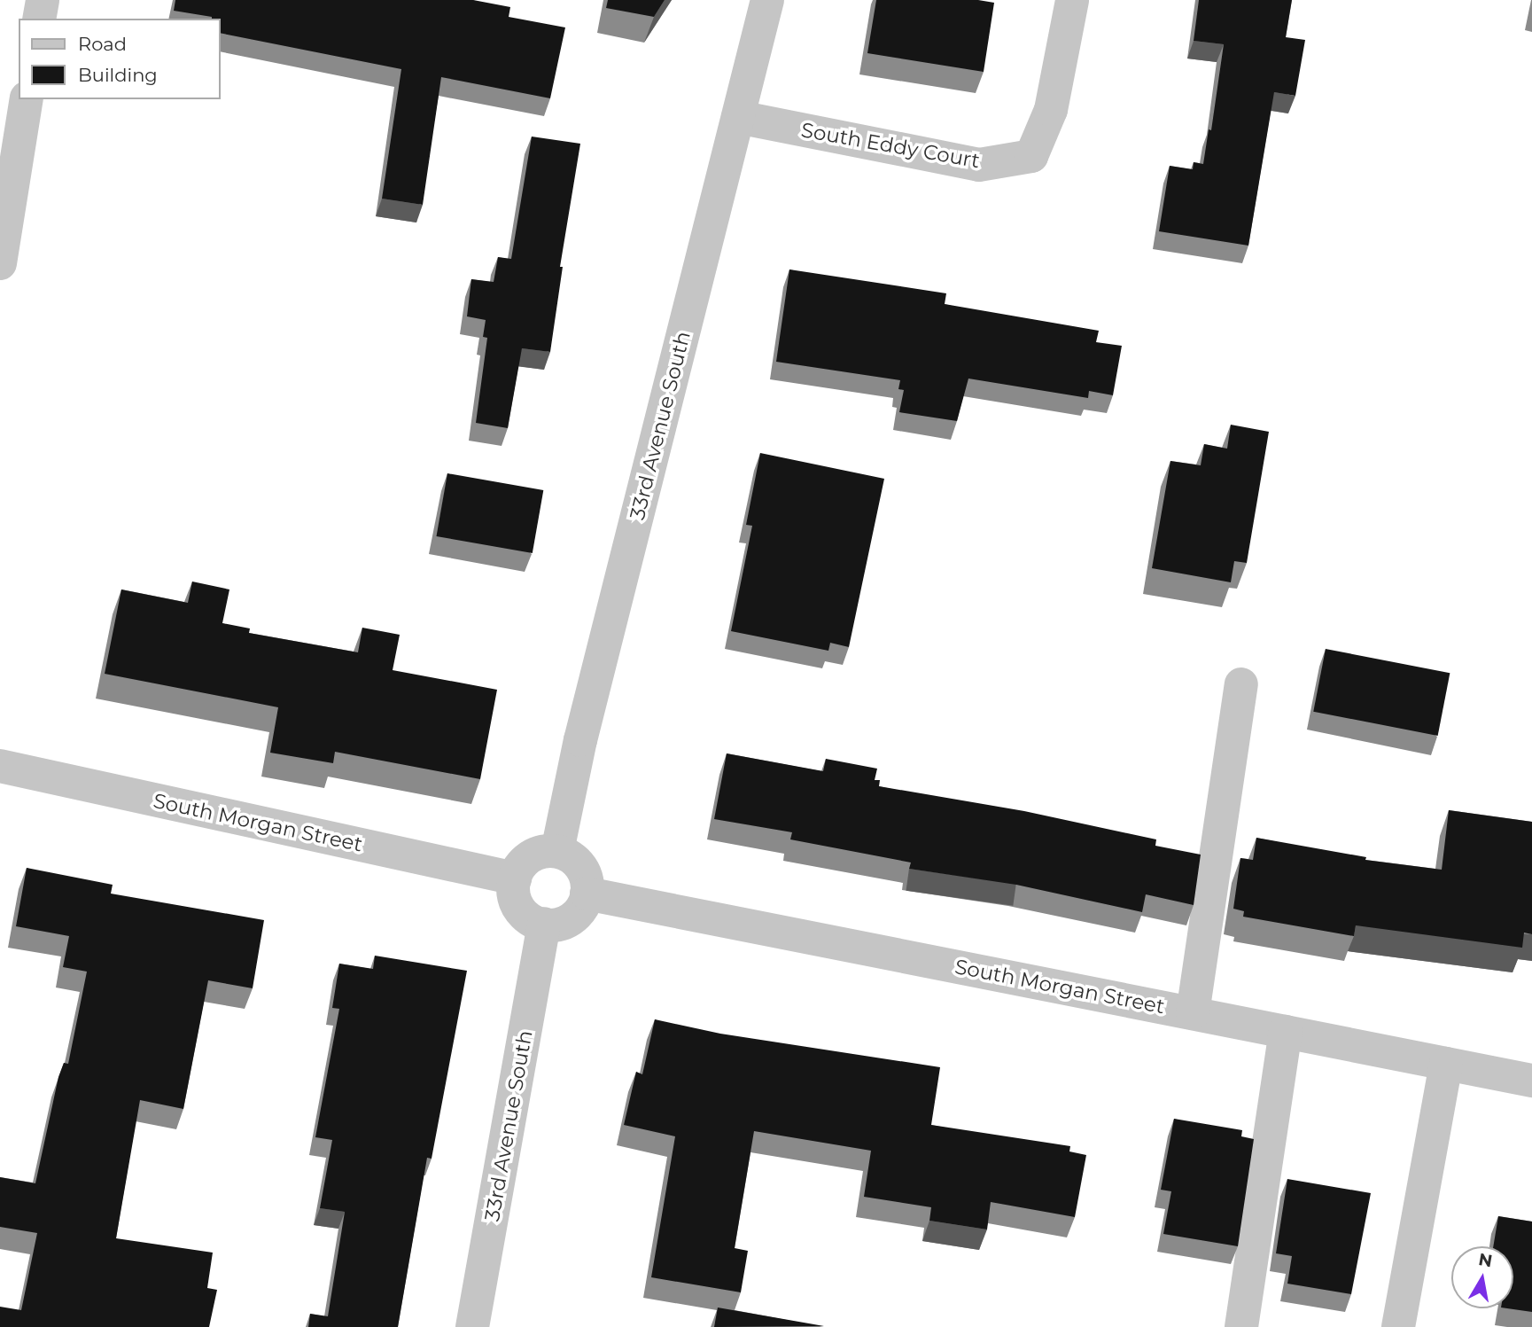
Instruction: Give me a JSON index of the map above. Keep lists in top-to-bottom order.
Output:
{
  "streets": {
    "street": ["South Eddy Court", "33rd Avenue South", "South Morgan Street"]
  },
  "crossings": [
    ["South Eddy Court", "33rd Avenue South"],
    ["33rd Avenue South", "South Morgan Street"]
  ],
  "legend": ["Road", "Building"],
  "north": "top"
}
